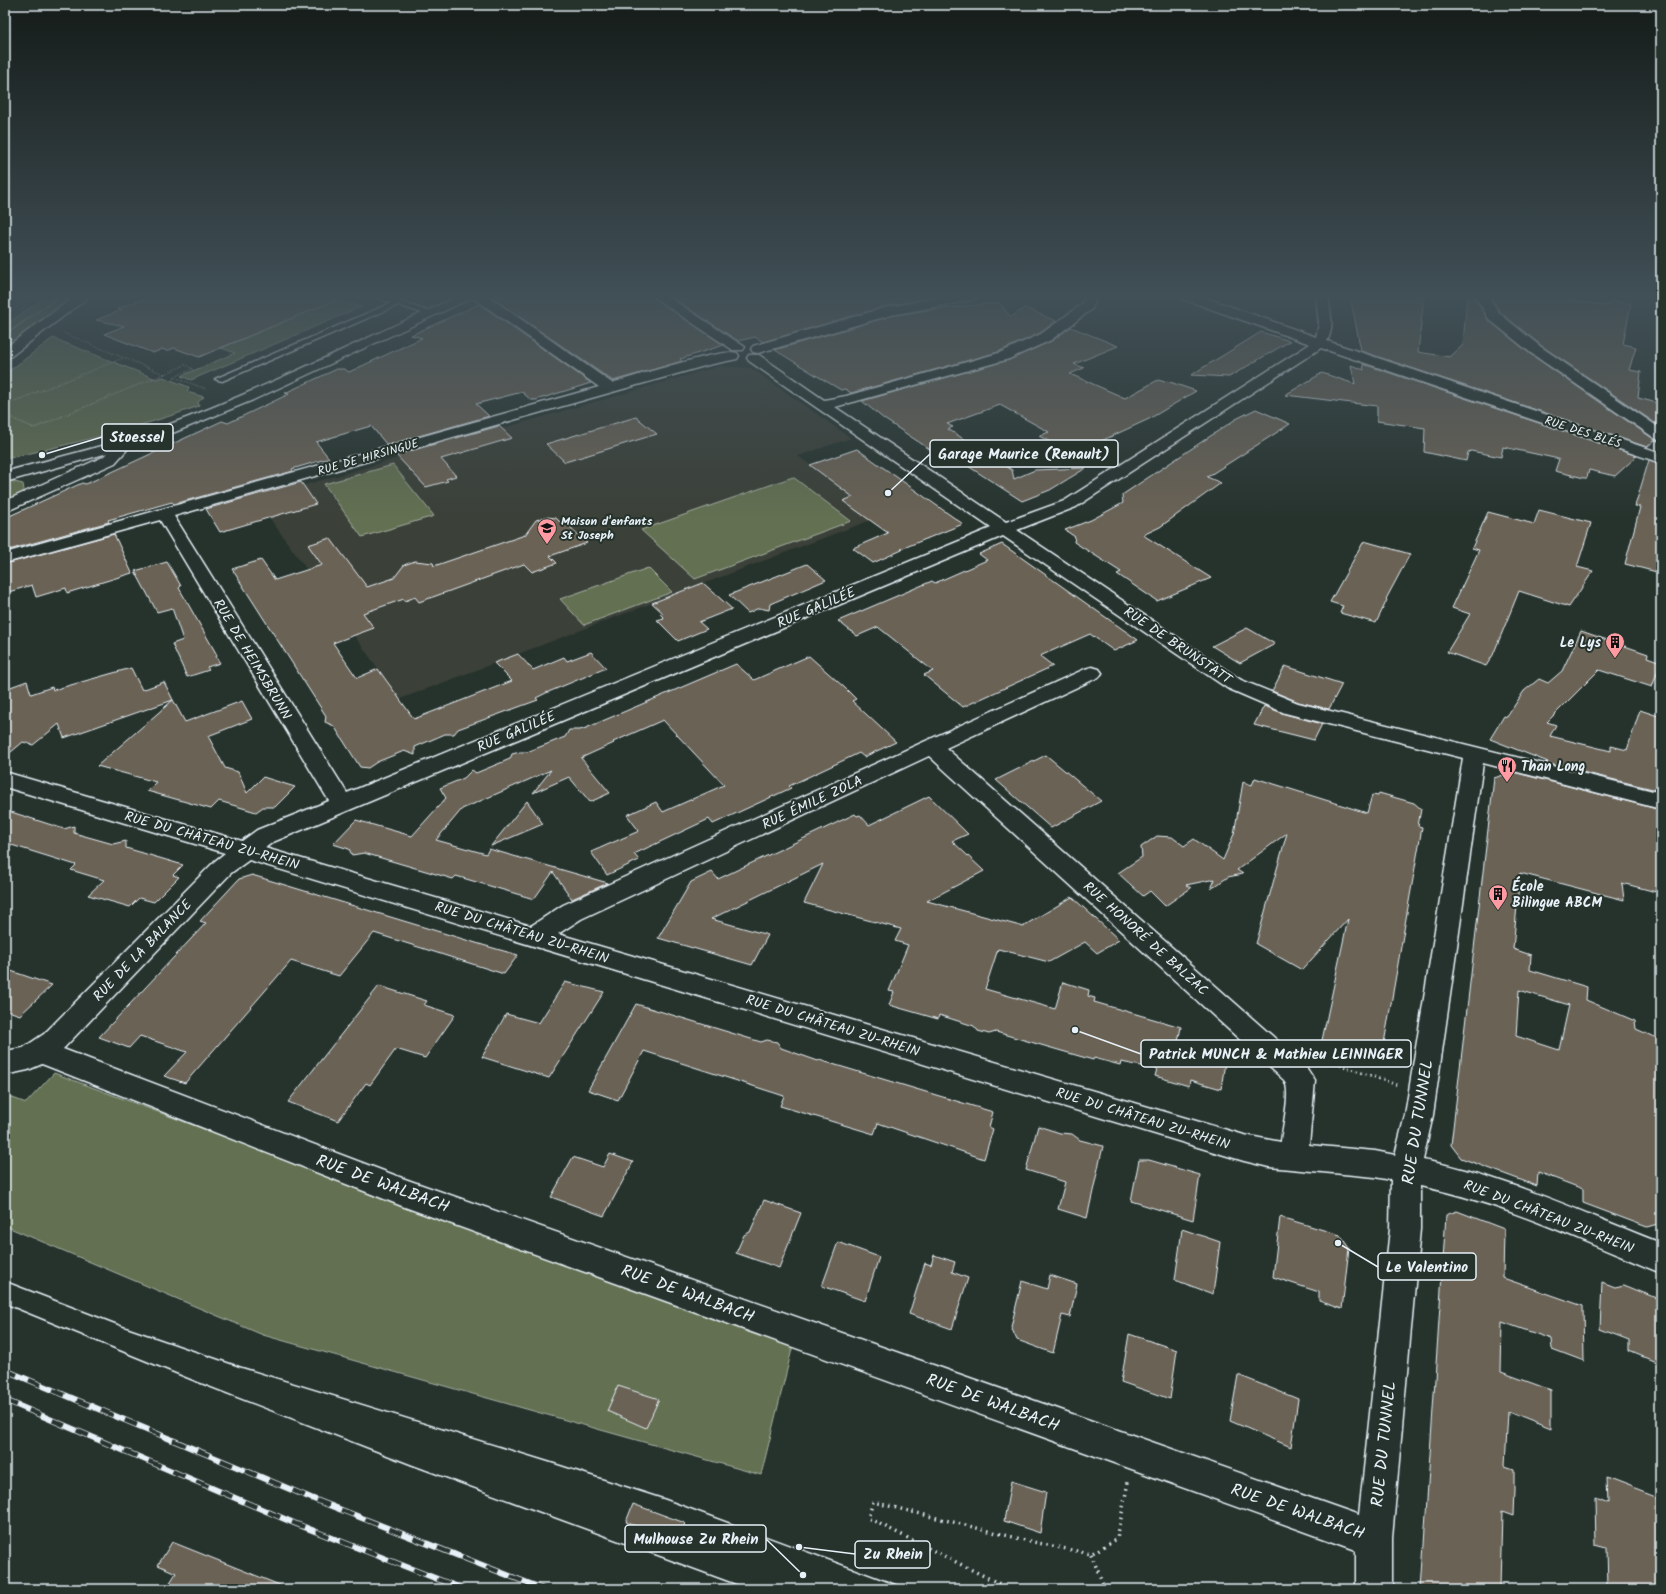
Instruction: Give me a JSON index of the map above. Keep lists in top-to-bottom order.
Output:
{
  "streets": {
    "street": [
      "RUE DES BLÉS",
      "RUE DE HIRSINGUE",
      "RUE GALILÉE",
      "RUE DE BRUNSTATT",
      "RUE DE HEIMSBRUNN",
      "RUE ÉMILE ZOLA",
      "RUE DU CHÂTEAU ZU-RHEIN",
      "RUE HONORÉ DE BALZAC",
      "RUE DE LA BALANCE",
      "RUE DU TUNNEL",
      "RUE DE WALBACH"
    ]
  },
  "crossings": [
    ["RUE DE HIRSINGUE", "RUE DE HEIMSBRUNN"],
    ["RUE GALILÉE", "RUE DE BRUNSTATT"],
    ["RUE GALILÉE", "RUE DE HEIMSBRUNN"],
    ["RUE GALILÉE", "RUE DU CHÂTEAU ZU-RHEIN"],
    ["RUE GALILÉE", "RUE DE LA BALANCE"],
    ["RUE DE BRUNSTATT", "RUE DU TUNNEL"],
    ["RUE ÉMILE ZOLA", "RUE DU CHÂTEAU ZU-RHEIN"],
    ["RUE ÉMILE ZOLA", "RUE HONORÉ DE BALZAC"],
    ["RUE DU CHÂTEAU ZU-RHEIN", "RUE HONORÉ DE BALZAC"],
    ["RUE DU CHÂTEAU ZU-RHEIN", "RUE DE LA BALANCE"],
    ["RUE DU CHÂTEAU ZU-RHEIN", "RUE DU TUNNEL"],
    ["RUE DE LA BALANCE", "RUE DE WALBACH"],
    ["RUE DU TUNNEL", "RUE DE WALBACH"]
  ],
  "places": {
    "other": [
      "Stoessel",
      "Garage Maurice (Renault)",
      "Patrick MUNCH & Mathieu LEININGER",
      "Le Valentino",
      "Zu Rhein",
      "Mulhouse Zu Rhein"
    ],
    "school or university": ["Maison d'enfants St Joseph"],
    "building": ["Le Lys", "École Bilingue ABCM"],
    "restaurant": ["Than Long"]
  }
}
